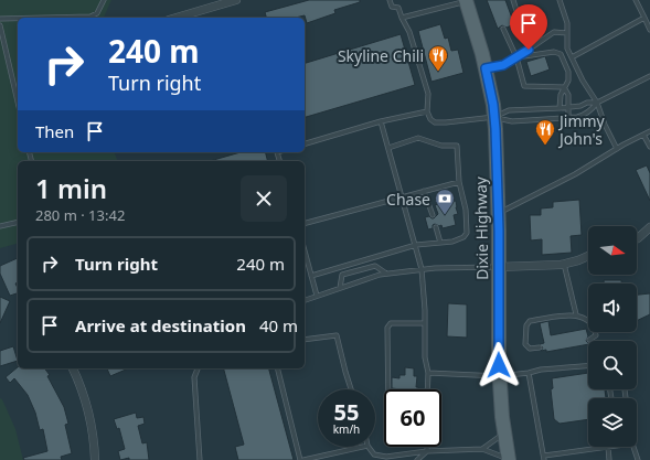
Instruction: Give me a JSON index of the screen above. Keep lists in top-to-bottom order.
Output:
{
  "streets": {
    "main road": ["Dixie Highway"]
  },
  "places": {
    "restaurant": ["Skyline Chili", "Jimmy John's"],
    "bank": ["Chase"]
  },
  "north": "right",
  "page": {
    "turn": ["240 m", "Turn right"],
    "then": "Then",
    "heading": ["1 min", "280 m · 13:42"],
    "list": [
      {
        "name": "Turn right",
        "value": "240 m"
      },
      {
        "name": "Arrive at destination",
        "value": "40 m"
      }
    ],
    "speed": "55 km/h",
    "limit": "60"
  }
}
